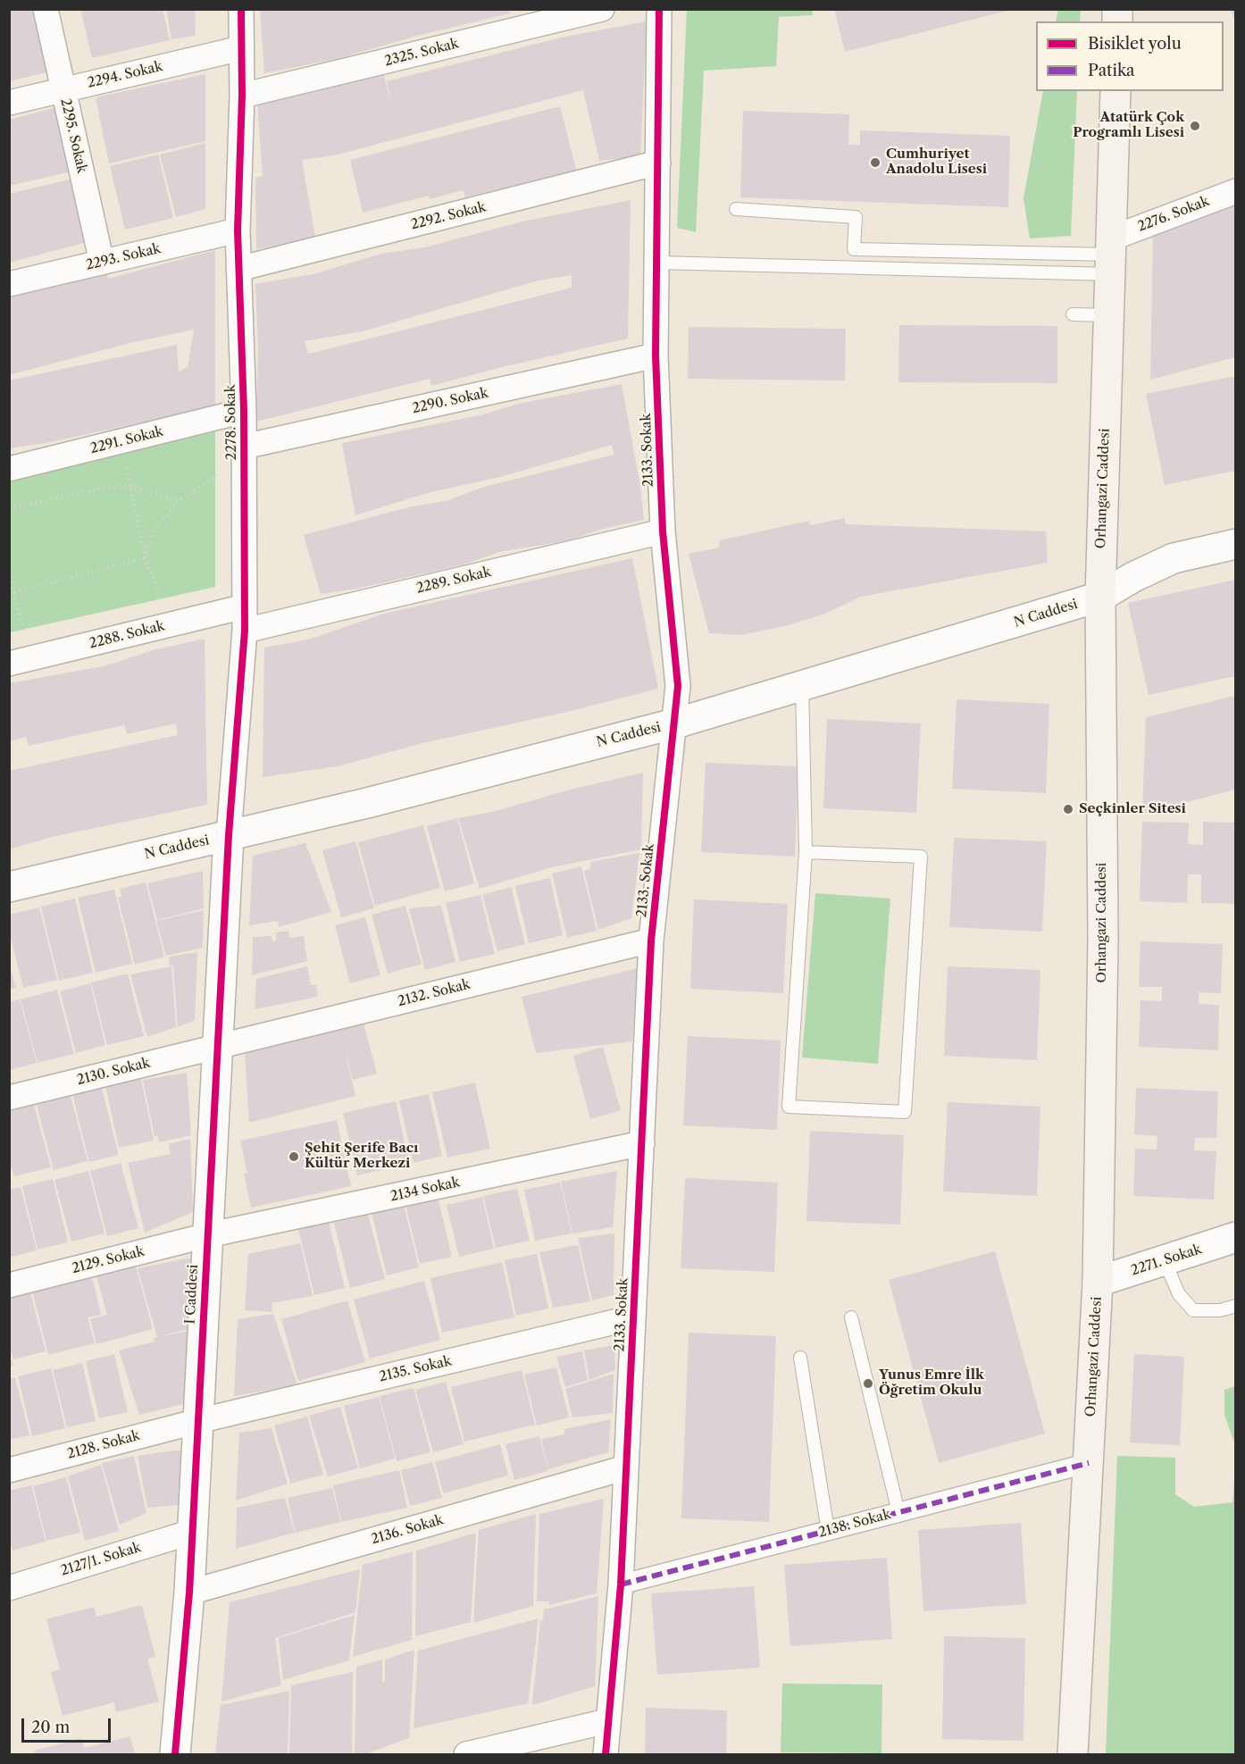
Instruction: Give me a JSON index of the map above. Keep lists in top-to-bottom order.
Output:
{
  "streets": {
    "main road": ["Orhangazi Caddesi"],
    "street": [
      "2325. Sokak",
      "2294. Sokak",
      "2295. Sokak",
      "2276. Sokak",
      "2292. Sokak",
      "2293. Sokak",
      "2290. Sokak",
      "2278. Sokak",
      "2291. Sokak",
      "2133. Sokak",
      "2289. Sokak",
      "N Caddesi",
      "2288. Sokak",
      "2132. Sokak",
      "2130. Sokak",
      "2134 Sokak",
      "2129. Sokak",
      "2271. Sokak",
      "I Caddesi",
      "2135. Sokak",
      "2128. Sokak",
      "2138. Sokak",
      "2136. Sokak",
      "2127/1. Sokak"
    ]
  },
  "crossings": [
    ["2325. Sokak", "2278. Sokak"],
    ["2294. Sokak", "2295. Sokak"],
    ["2294. Sokak", "2278. Sokak"],
    ["2295. Sokak", "2293. Sokak"],
    ["2276. Sokak", "Orhangazi Caddesi"],
    ["2292. Sokak", "2278. Sokak"],
    ["2292. Sokak", "2133. Sokak"],
    ["2293. Sokak", "2278. Sokak"],
    ["2290. Sokak", "2278. Sokak"],
    ["2290. Sokak", "2133. Sokak"],
    ["2278. Sokak", "2291. Sokak"],
    ["2278. Sokak", "2289. Sokak"],
    ["2278. Sokak", "N Caddesi"],
    ["2278. Sokak", "2288. Sokak"],
    ["2278. Sokak", "I Caddesi"],
    ["2133. Sokak", "2289. Sokak"],
    ["2133. Sokak", "N Caddesi"],
    ["2133. Sokak", "2132. Sokak"],
    ["2133. Sokak", "2134 Sokak"],
    ["2133. Sokak", "2135. Sokak"],
    ["2133. Sokak", "2138. Sokak"],
    ["2133. Sokak", "2136. Sokak"],
    ["Orhangazi Caddesi", "N Caddesi"],
    ["Orhangazi Caddesi", "2271. Sokak"],
    ["Orhangazi Caddesi", "2138. Sokak"],
    ["N Caddesi", "I Caddesi"],
    ["2132. Sokak", "2130. Sokak"],
    ["2132. Sokak", "I Caddesi"],
    ["2130. Sokak", "I Caddesi"],
    ["2134 Sokak", "2129. Sokak"],
    ["2134 Sokak", "I Caddesi"],
    ["2129. Sokak", "I Caddesi"],
    ["I Caddesi", "2135. Sokak"],
    ["I Caddesi", "2128. Sokak"],
    ["I Caddesi", "2136. Sokak"],
    ["I Caddesi", "2127/1. Sokak"],
    ["2135. Sokak", "2128. Sokak"]
  ],
  "places": [
    "Atatürk Çok Programlı Lisesi",
    "Cumhuriyet Anadolu Lisesi",
    "Seçkinler Sitesi",
    "Şehit Şerife Bacı Kültür Merkezi",
    "Yunus Emre İlk Öğretim Okulu"
  ],
  "legend": ["Bisiklet yolu", "Patika"],
  "scale_bar": "20 m"
}
